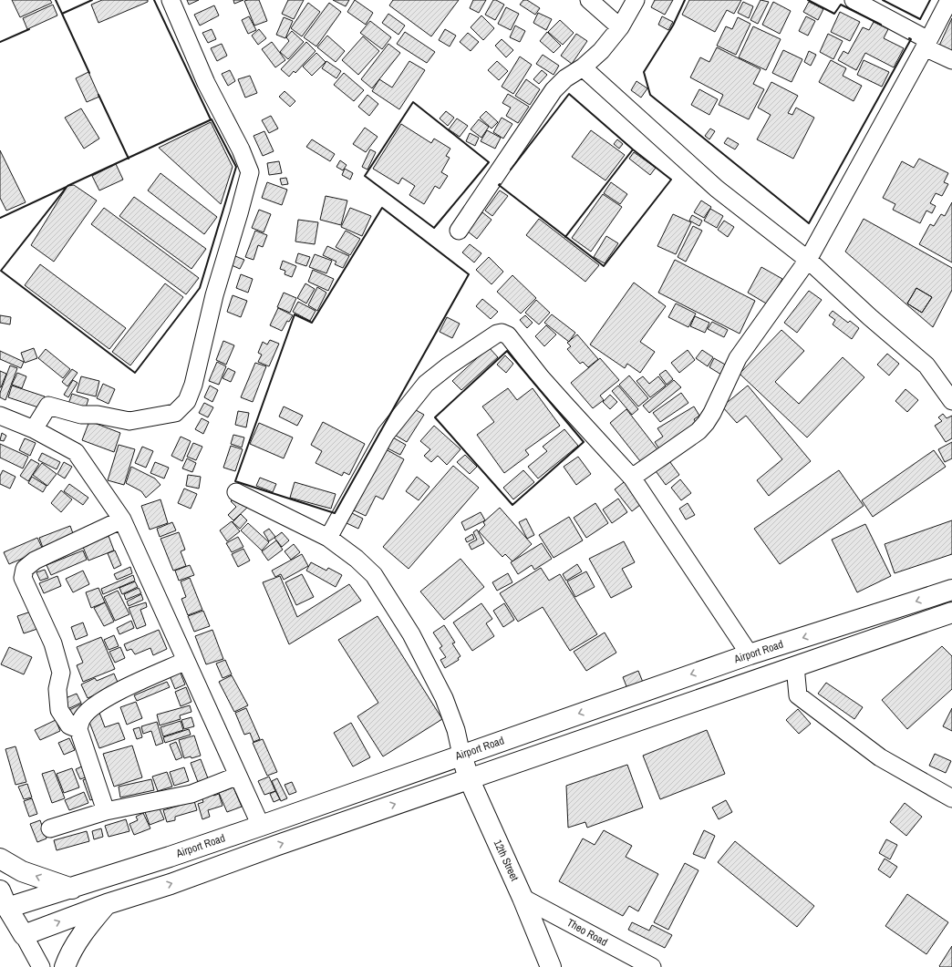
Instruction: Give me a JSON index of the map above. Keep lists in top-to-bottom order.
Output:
{
  "streets": {
    "main road": ["Airport Road", "12th Street"],
    "street": ["Theo Road"]
  },
  "crossings": [
    ["Airport Road", "12th Street"],
    ["12th Street", "Theo Road"]
  ]
}
